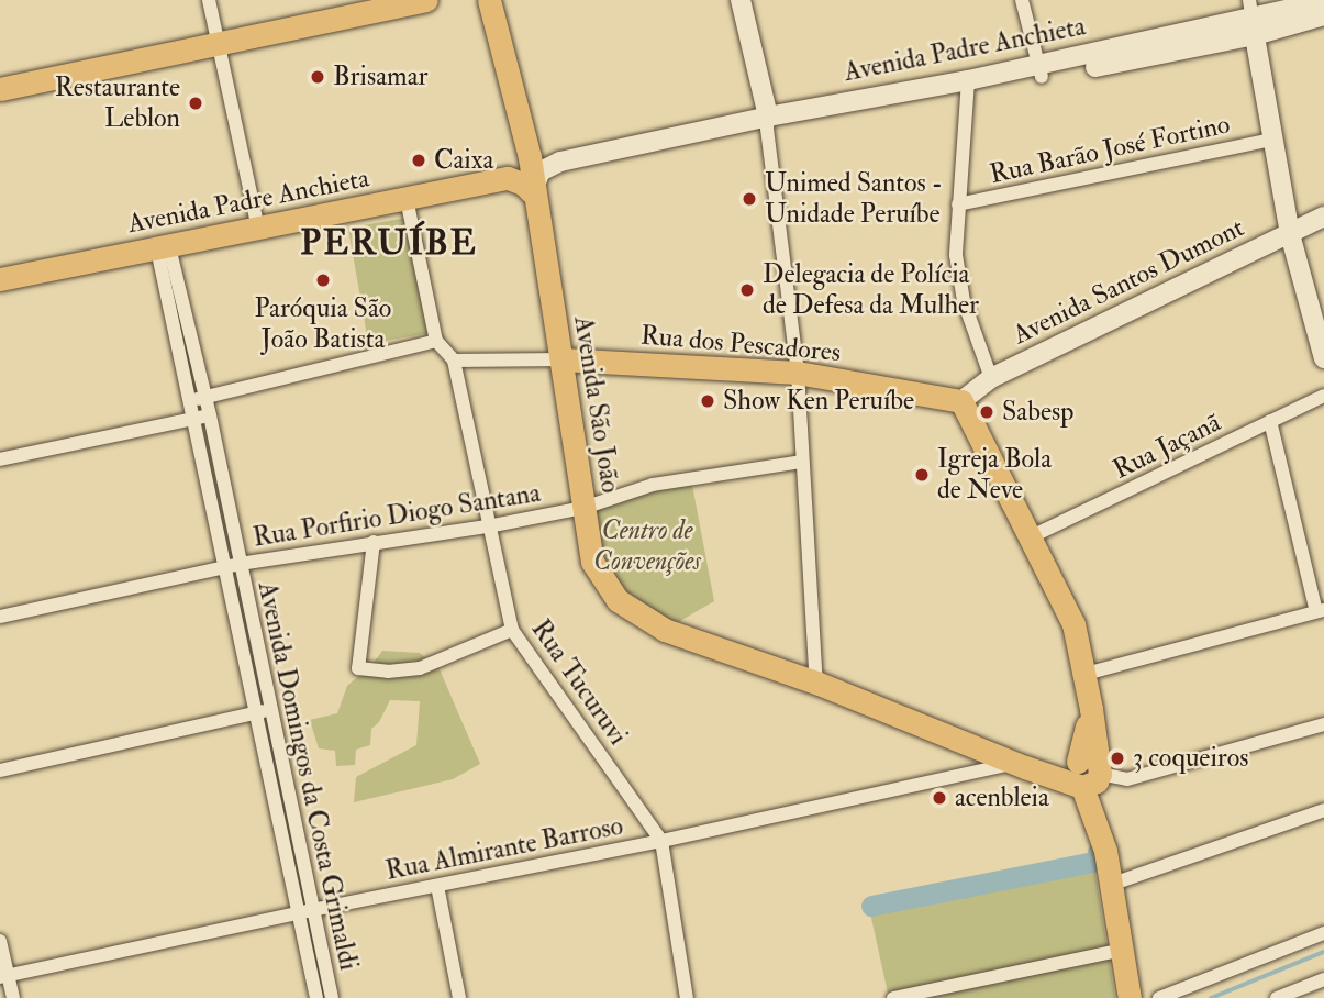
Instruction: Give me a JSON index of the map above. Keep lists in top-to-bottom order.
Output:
{
  "streets": {
    "main road": [
      "Avenida Padre Anchieta",
      "Avenida Santos Dumont",
      "Rua dos Pescadores",
      "Avenida São João"
    ],
    "street": [
      "Rua Barão José Fortino",
      "Rua Jaçanã",
      "Rua Porfirio Diogo Santana",
      "Rua Tucuruvi",
      "Avenida Domingos da Costa Grimaldi",
      "Rua Almirante Barroso"
    ]
  },
  "crossings": [
    ["Avenida Padre Anchieta", "Avenida São João"],
    ["Avenida Padre Anchieta", "Avenida Domingos da Costa Grimaldi"],
    ["Avenida Santos Dumont", "Rua dos Pescadores"],
    ["Rua dos Pescadores", "Avenida São João"],
    ["Avenida São João", "Rua Porfirio Diogo Santana"],
    ["Avenida São João", "Rua Almirante Barroso"],
    ["Rua Porfirio Diogo Santana", "Rua Tucuruvi"],
    ["Rua Porfirio Diogo Santana", "Avenida Domingos da Costa Grimaldi"],
    ["Rua Tucuruvi", "Rua Almirante Barroso"],
    ["Avenida Domingos da Costa Grimaldi", "Rua Almirante Barroso"]
  ],
  "districts": ["PERUÍBE"],
  "parks": ["Centro de Convenções"],
  "places": [
    "Brisamar",
    "Restaurante Leblon",
    "Caixa",
    "Unimed Santos - Unidade Peruíbe",
    "Paróquia São João Batista",
    "Delegacia de Polícia de Defesa da Mulher",
    "Show Ken Peruíbe",
    "Sabesp",
    "Igreja Bola de Neve",
    "3 coqueiros",
    "acenbleia"
  ]
}
